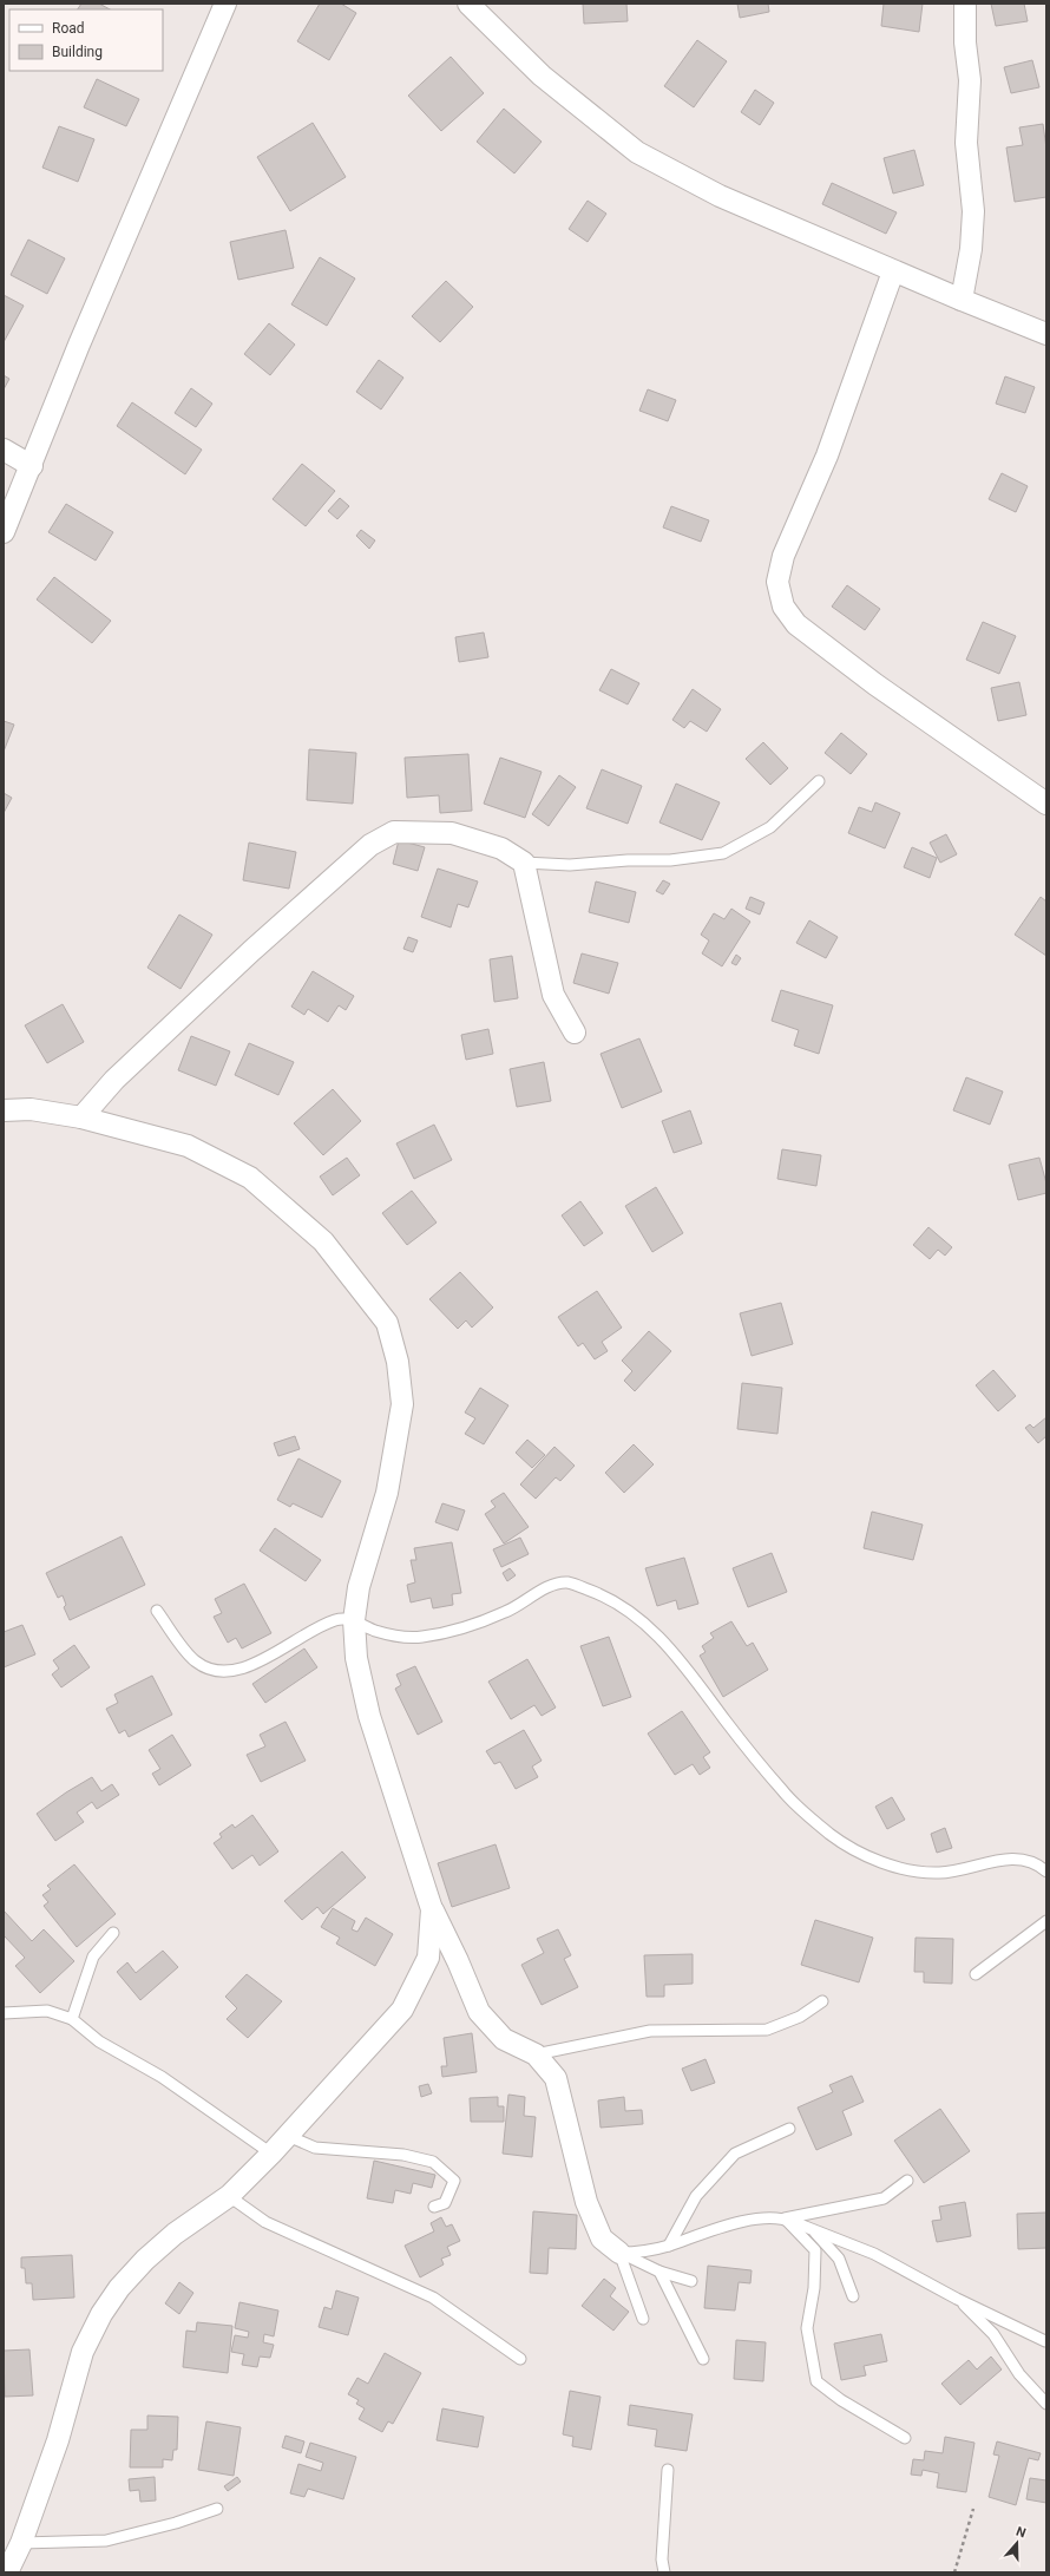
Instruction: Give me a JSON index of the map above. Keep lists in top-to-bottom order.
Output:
{
  "legend": ["Road", "Building"],
  "north": "top"
}
